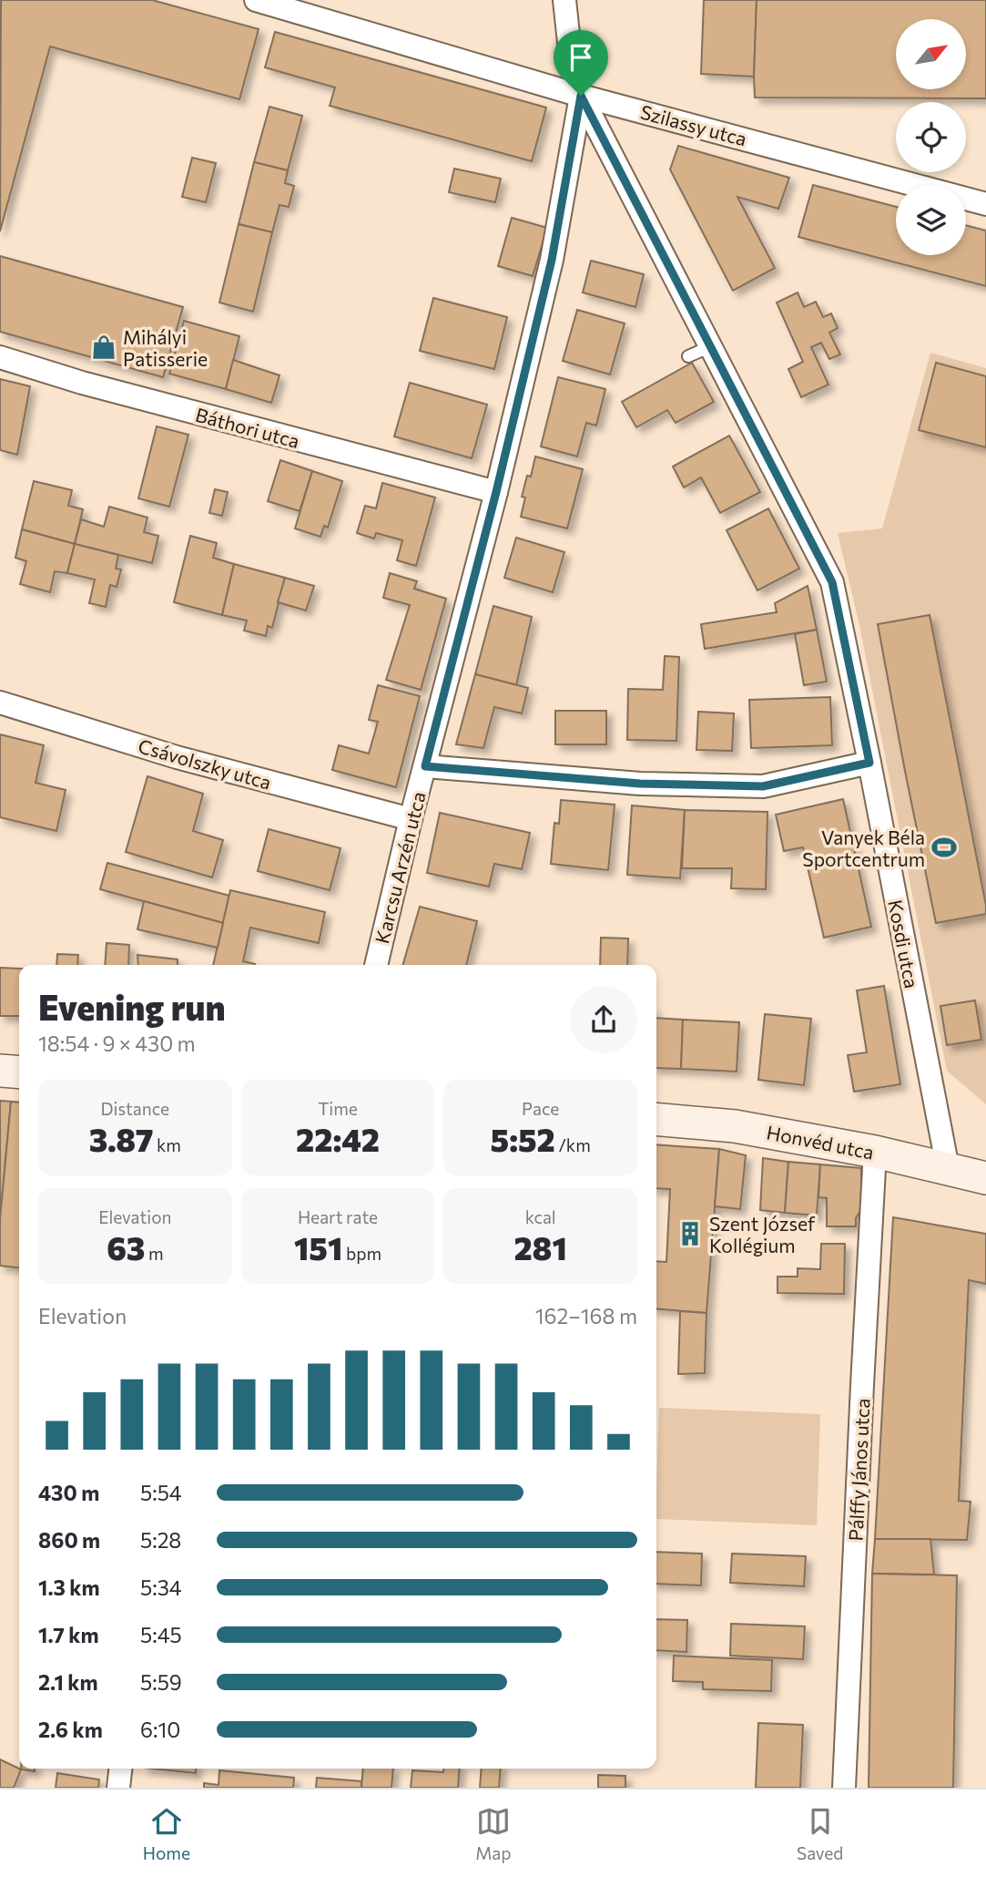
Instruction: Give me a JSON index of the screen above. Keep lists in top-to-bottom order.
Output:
{
  "streets": {
    "street": [
      "Szilassy utca",
      "Báthori utca",
      "Csávolszky utca",
      "Karcsu Arzén utca",
      "Kosdi utca",
      "Honvéd utca",
      "Pálffy János utca"
    ]
  },
  "crossings": [
    ["Szilassy utca", "Karcsu Arzén utca"],
    ["Szilassy utca", "Kosdi utca"],
    ["Báthori utca", "Karcsu Arzén utca"],
    ["Csávolszky utca", "Karcsu Arzén utca"],
    ["Karcsu Arzén utca", "Kosdi utca"],
    ["Kosdi utca", "Honvéd utca"],
    ["Honvéd utca", "Pálffy János utca"]
  ],
  "places": {
    "shop": ["Mihályi Patisserie"],
    "sports": ["Vanyek Béla Sportcentrum"],
    "building": ["Szent József Kollégium"]
  },
  "north": "top right",
  "page": {
    "heading": ["Evening run", "18:54 · 9 × 430 m"],
    "stats": [
      ["Distance", "3.87 km"],
      ["Time", "22:42"],
      ["Pace", "5:52 /km"],
      ["Elevation", "63 m"],
      ["Heart rate", "151 bpm"],
      ["kcal", "281"]
    ],
    "chart": ["Elevation", "162–168 m"],
    "list": [
      {
        "name": "430 m",
        "note": "5:54"
      },
      {
        "name": "860 m",
        "note": "5:28"
      },
      {
        "name": "1.3 km",
        "note": "5:34"
      },
      {
        "name": "1.7 km",
        "note": "5:45"
      },
      {
        "name": "2.1 km",
        "note": "5:59"
      },
      {
        "name": "2.6 km",
        "note": "6:10"
      }
    ],
    "tabs": ["Home", "Map", "Saved"]
  }
}
